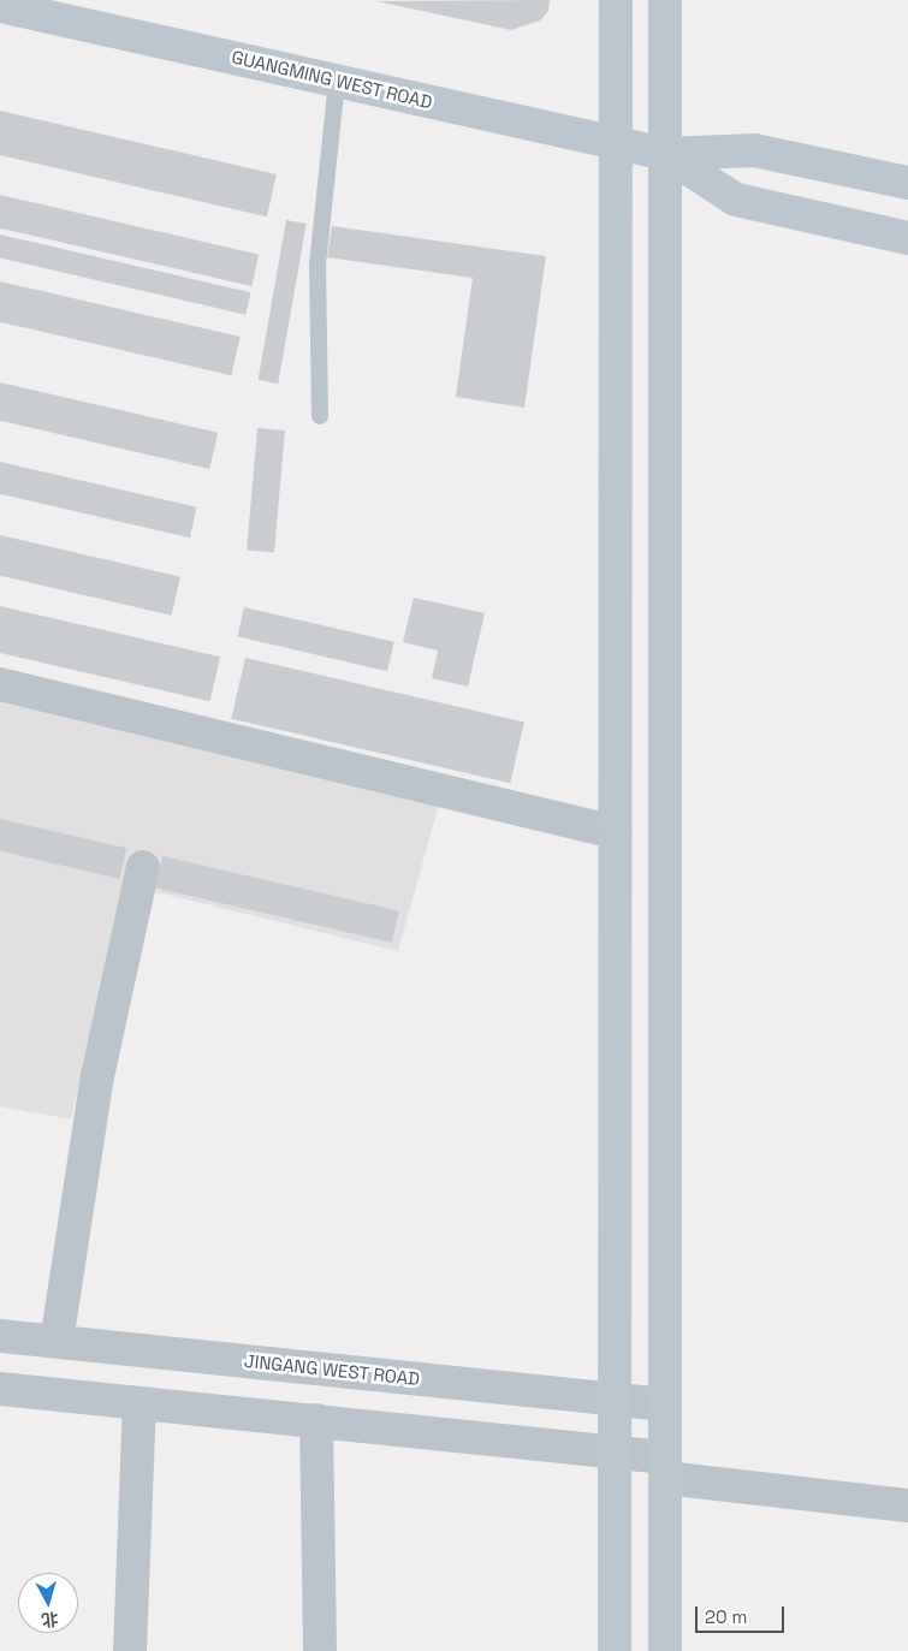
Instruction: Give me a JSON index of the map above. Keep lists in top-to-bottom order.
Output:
{
  "streets": {
    "main road": ["GUANGMING WEST ROAD"],
    "street": ["JINGANG WEST ROAD"]
  },
  "scale_bar": "20 m",
  "north": "bottom"
}
